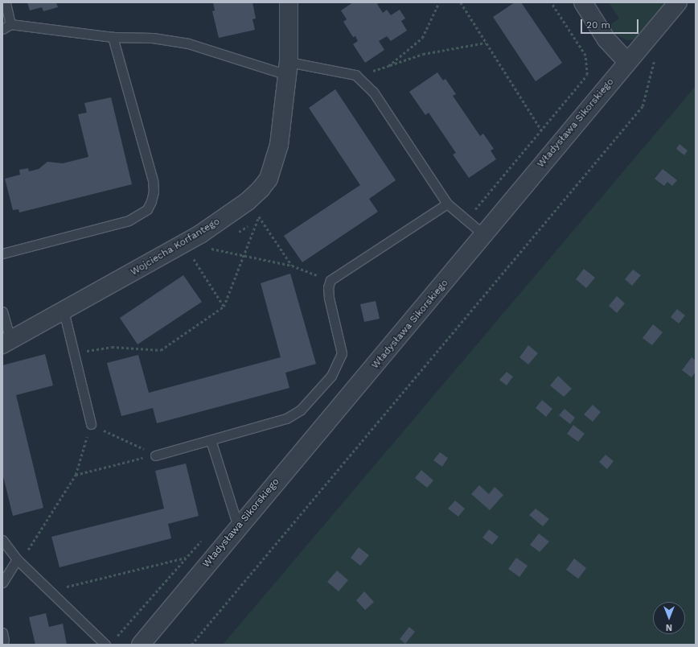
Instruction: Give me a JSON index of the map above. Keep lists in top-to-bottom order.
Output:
{
  "streets": {
    "street": ["Władysława Sikorskiego", "Wojciecha Korfantego"]
  },
  "scale_bar": "20 m",
  "north": "bottom"
}
